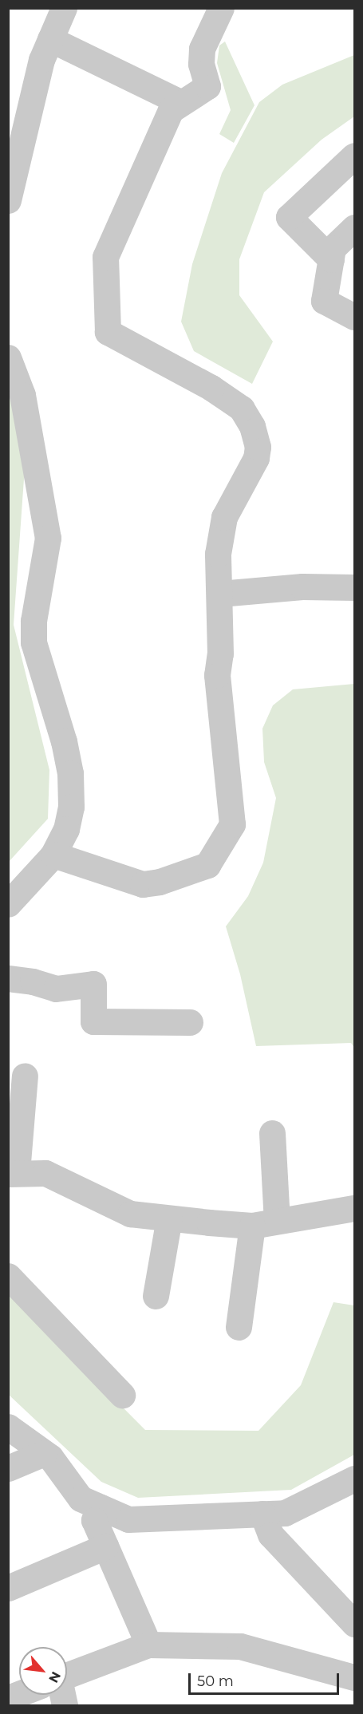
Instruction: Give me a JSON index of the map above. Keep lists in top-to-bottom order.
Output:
{
  "scale_bar": "50 m",
  "north": "bottom right"
}
